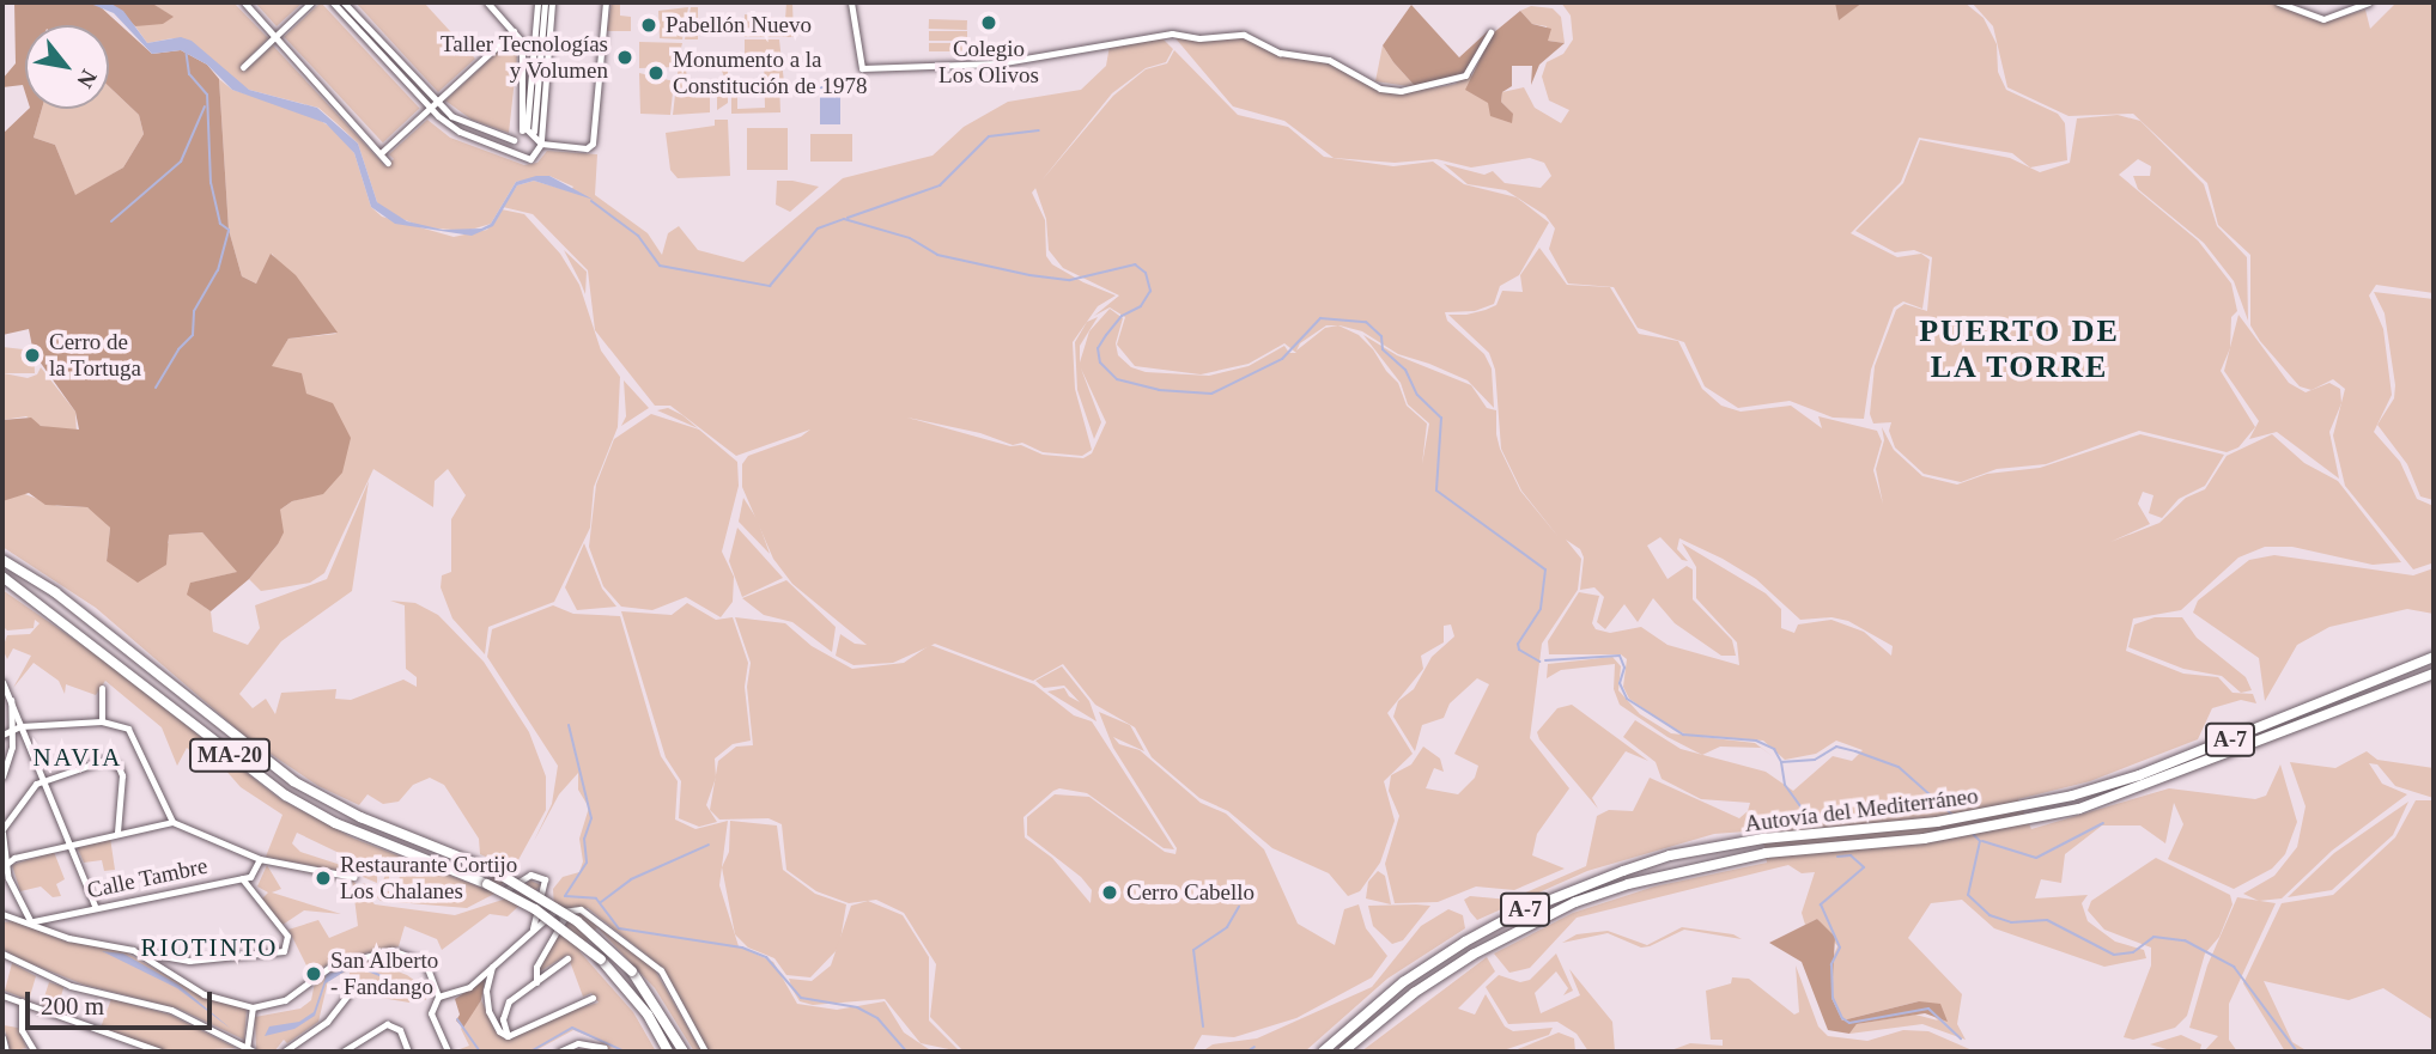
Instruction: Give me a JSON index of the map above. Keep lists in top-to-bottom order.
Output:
{
  "streets": {
    "highway": ["A-7", "MA-20", "Autovía del Mediterráneo"],
    "street": ["Calle Tambre"]
  },
  "districts": ["PUERTO DE LA TORRE", "NAVIA", "RIOTINTO"],
  "places": [
    "Colegio Los Olivos",
    "Pabellón Nuevo",
    "Taller Tecnologías y Volumen",
    "Monumento a la Constitución de 1978",
    "Cerro de la Tortuga",
    "Restaurante Cortijo Los Chalanes",
    "Cerro Cabello",
    "San Alberto - Fandango"
  ],
  "scale_bar": "200 m",
  "north": "bottom right"
}
